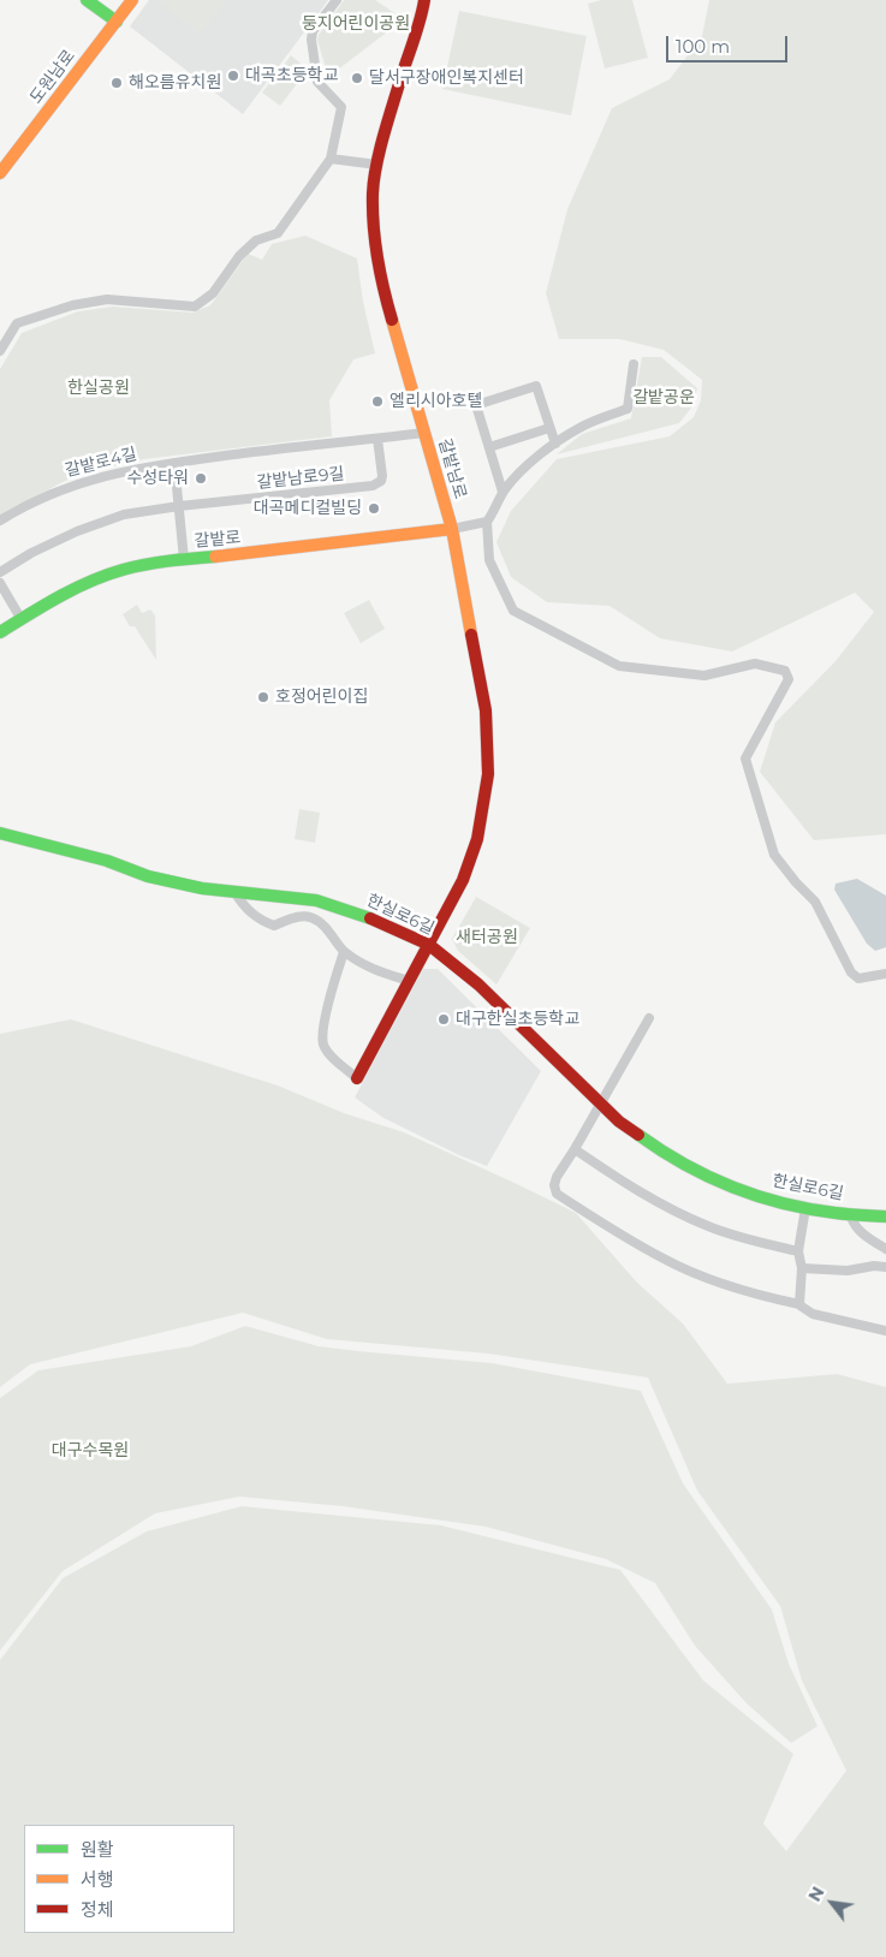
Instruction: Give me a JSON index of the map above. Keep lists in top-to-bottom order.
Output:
{
  "streets": {
    "main road": [
      "도원남로",
      "갈밭남로",
      "갈밭로",
      "한실로6길"
    ],
    "street": ["갈밭로4길", "갈밭남로9길"]
  },
  "crossings": [
    ["갈밭로4길", "갈밭남로9길"],
    ["갈밭남로", "갈밭남로9길"],
    ["갈밭남로", "갈밭로"],
    ["갈밭남로", "한실로6길"]
  ],
  "parks": [
    "둥지어린이공원",
    "한실공원",
    "갈밭공운",
    "새터공원",
    "대구수목원"
  ],
  "places": [
    "대곡초등학교",
    "달서구장애인복지센터",
    "해오름유치원",
    "엘리시아호텔",
    "수성타워",
    "대곡메디컬빌딩",
    "호정어린이집",
    "대구한실초등학교"
  ],
  "legend": ["원활", "서행", "정체"],
  "scale_bar": "100 m",
  "north": "top left"
}
